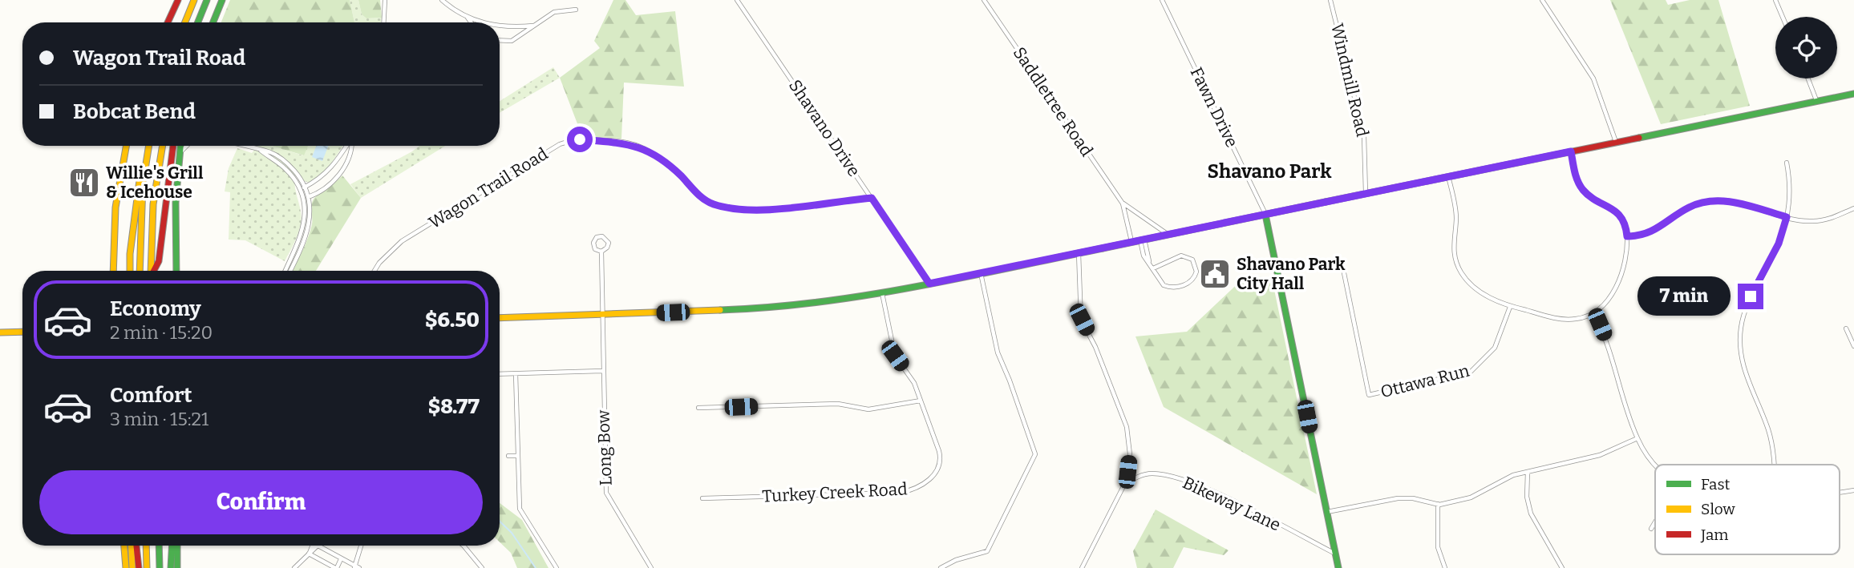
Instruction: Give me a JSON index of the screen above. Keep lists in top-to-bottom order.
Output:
{
  "streets": {
    "street": [
      "Windmill Road",
      "Saddletree Road",
      "Fawn Drive",
      "Shavano Drive",
      "Wagon Trail Road",
      "Ottawa Run",
      "Long Bow",
      "Turkey Creek Road",
      "Bikeway Lane"
    ]
  },
  "crossings": [
    ["Shavano Drive", "Wagon Trail Road"]
  ],
  "districts": ["Shavano Park"],
  "places": {
    "restaurant": ["Willie's Grill & Icehouse"],
    "public building": ["Shavano Park City Hall"]
  },
  "legend": ["Fast", "Slow", "Jam"],
  "page": {
    "banner": ["Wagon Trail Road", "Bobcat Bend"],
    "bubble": "7 min",
    "list": [
      {
        "name": "Economy",
        "note": "2 min · 15:20",
        "value": "$6.50"
      },
      {
        "name": "Comfort",
        "note": "3 min · 15:21",
        "value": "$8.77"
      }
    ],
    "buttons": "Confirm"
  }
}
